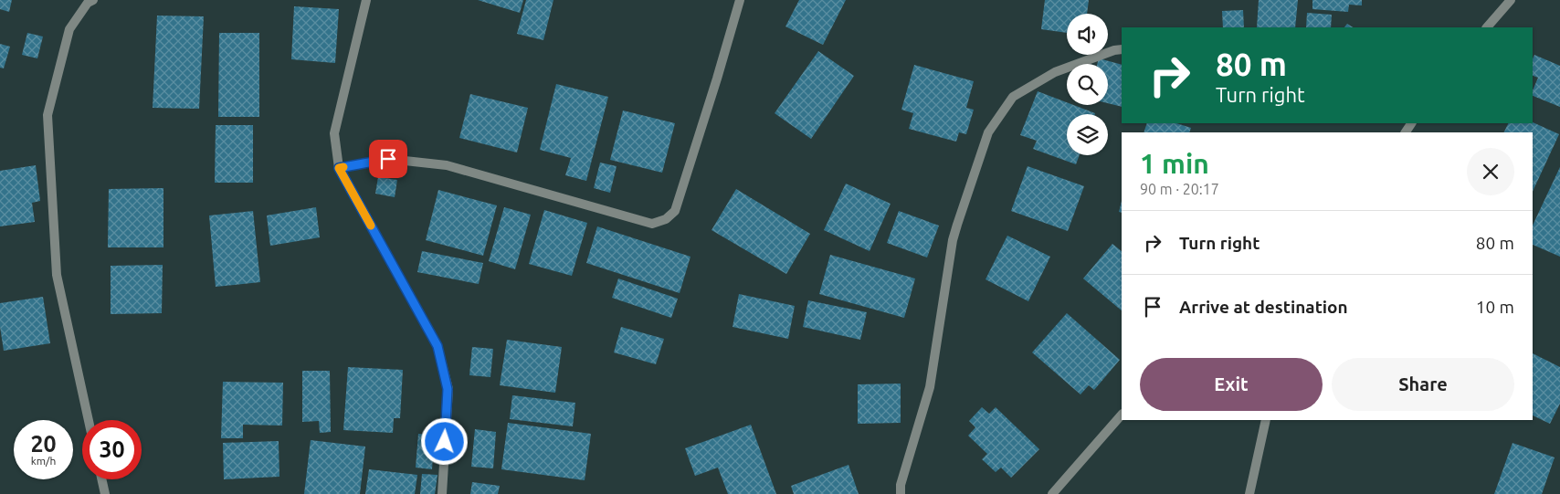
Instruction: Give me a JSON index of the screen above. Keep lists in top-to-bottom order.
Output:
{
  "page": {
    "turn": ["80 m", "Turn right"],
    "heading": ["1 min", "90 m · 20:17"],
    "list": [
      {
        "name": "Turn right",
        "value": "80 m"
      },
      {
        "name": "Arrive at destination",
        "value": "10 m"
      }
    ],
    "buttons": ["Exit", "Share"],
    "speed": "20 km/h",
    "limit": "30"
  }
}
